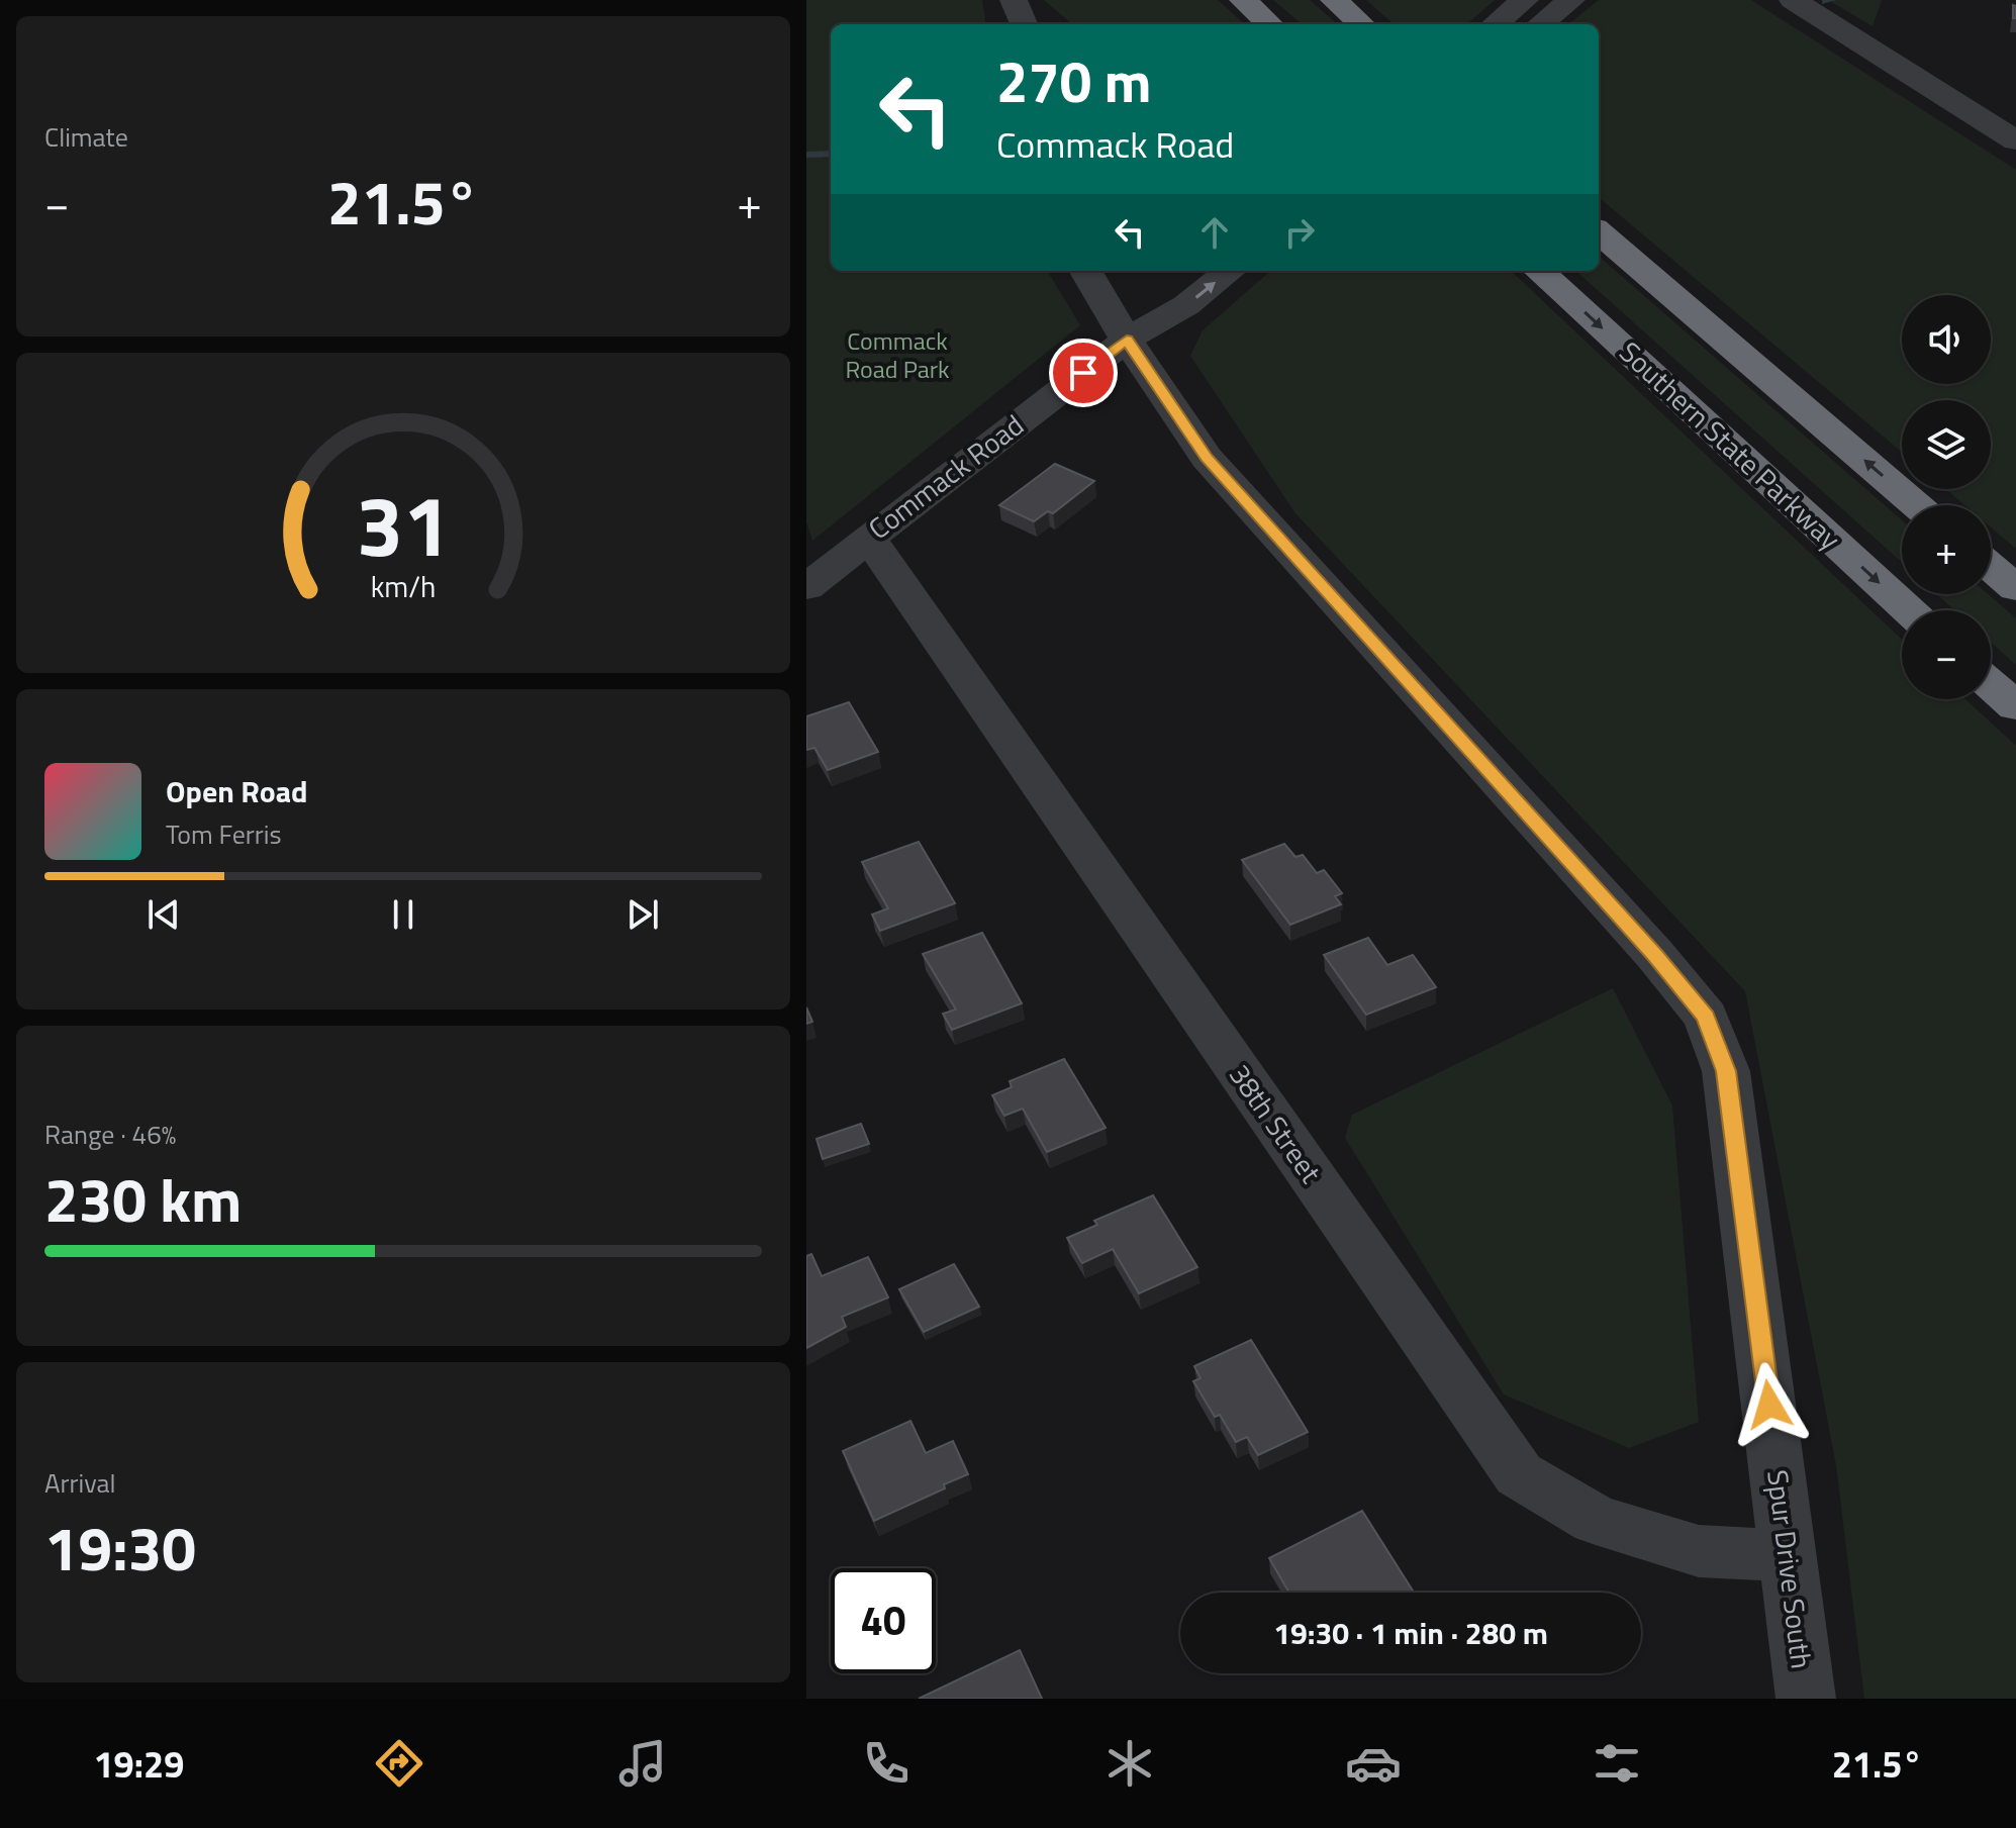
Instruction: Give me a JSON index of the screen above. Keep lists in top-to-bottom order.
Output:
{
  "streets": {
    "highway": ["Southern State Parkway"],
    "street": ["Commack Road", "38th Street", "Spur Drive South"]
  },
  "crossings": [
    ["Commack Road", "38th Street"],
    ["Commack Road", "Spur Drive South"],
    ["38th Street", "Spur Drive South"]
  ],
  "parks": ["Commack Road Park"],
  "page": {
    "tile": [
      "Climate",
      ["Range · 46%", "230 km"],
      ["Arrival", "19:30"]
    ],
    "turn": ["270 m", "Commack Road"],
    "heat": ["−", "21.5°", "+"],
    "map_buttons": ["+", "−"],
    "song": ["Open Road", "Tom Ferris"],
    "limit": "40",
    "trip": "19:30 · 1 min · 280 m",
    "tabs": ["19:29", "21.5°"],
    "gauge": ["31", "km/h"]
  }
}
